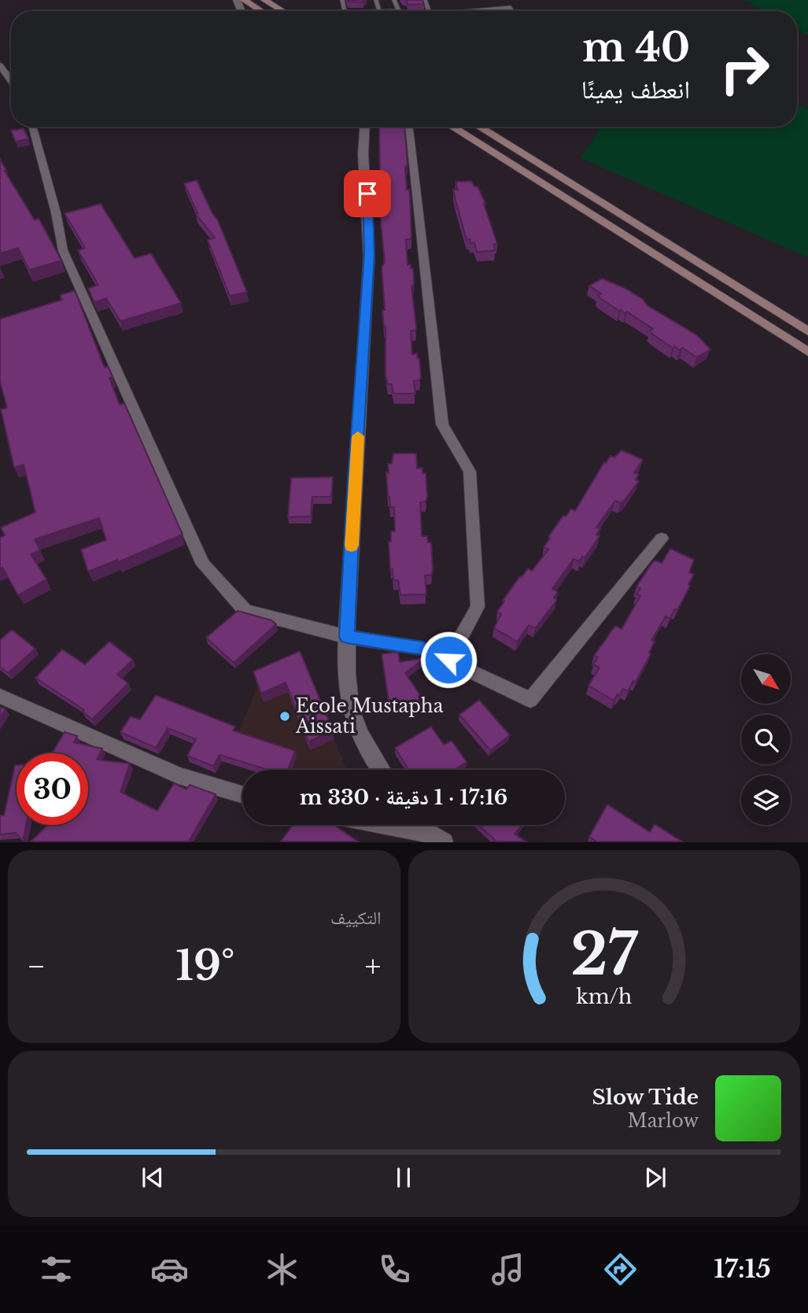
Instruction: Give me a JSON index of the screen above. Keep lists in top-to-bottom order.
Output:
{
  "places": ["Ecole Mustapha Aissati"],
  "north": "bottom right",
  "page": {
    "turn": ["40 m", "انعطف يمينًا"],
    "limit": "30",
    "trip": "17:16 · 1 دقيقة · 330 m",
    "tile": "التكييف",
    "heat": ["−", "19°", "+"],
    "song": ["Slow Tide", "Marlow"],
    "tabs": "17:15",
    "gauge": ["27", "km/h"]
  }
}
